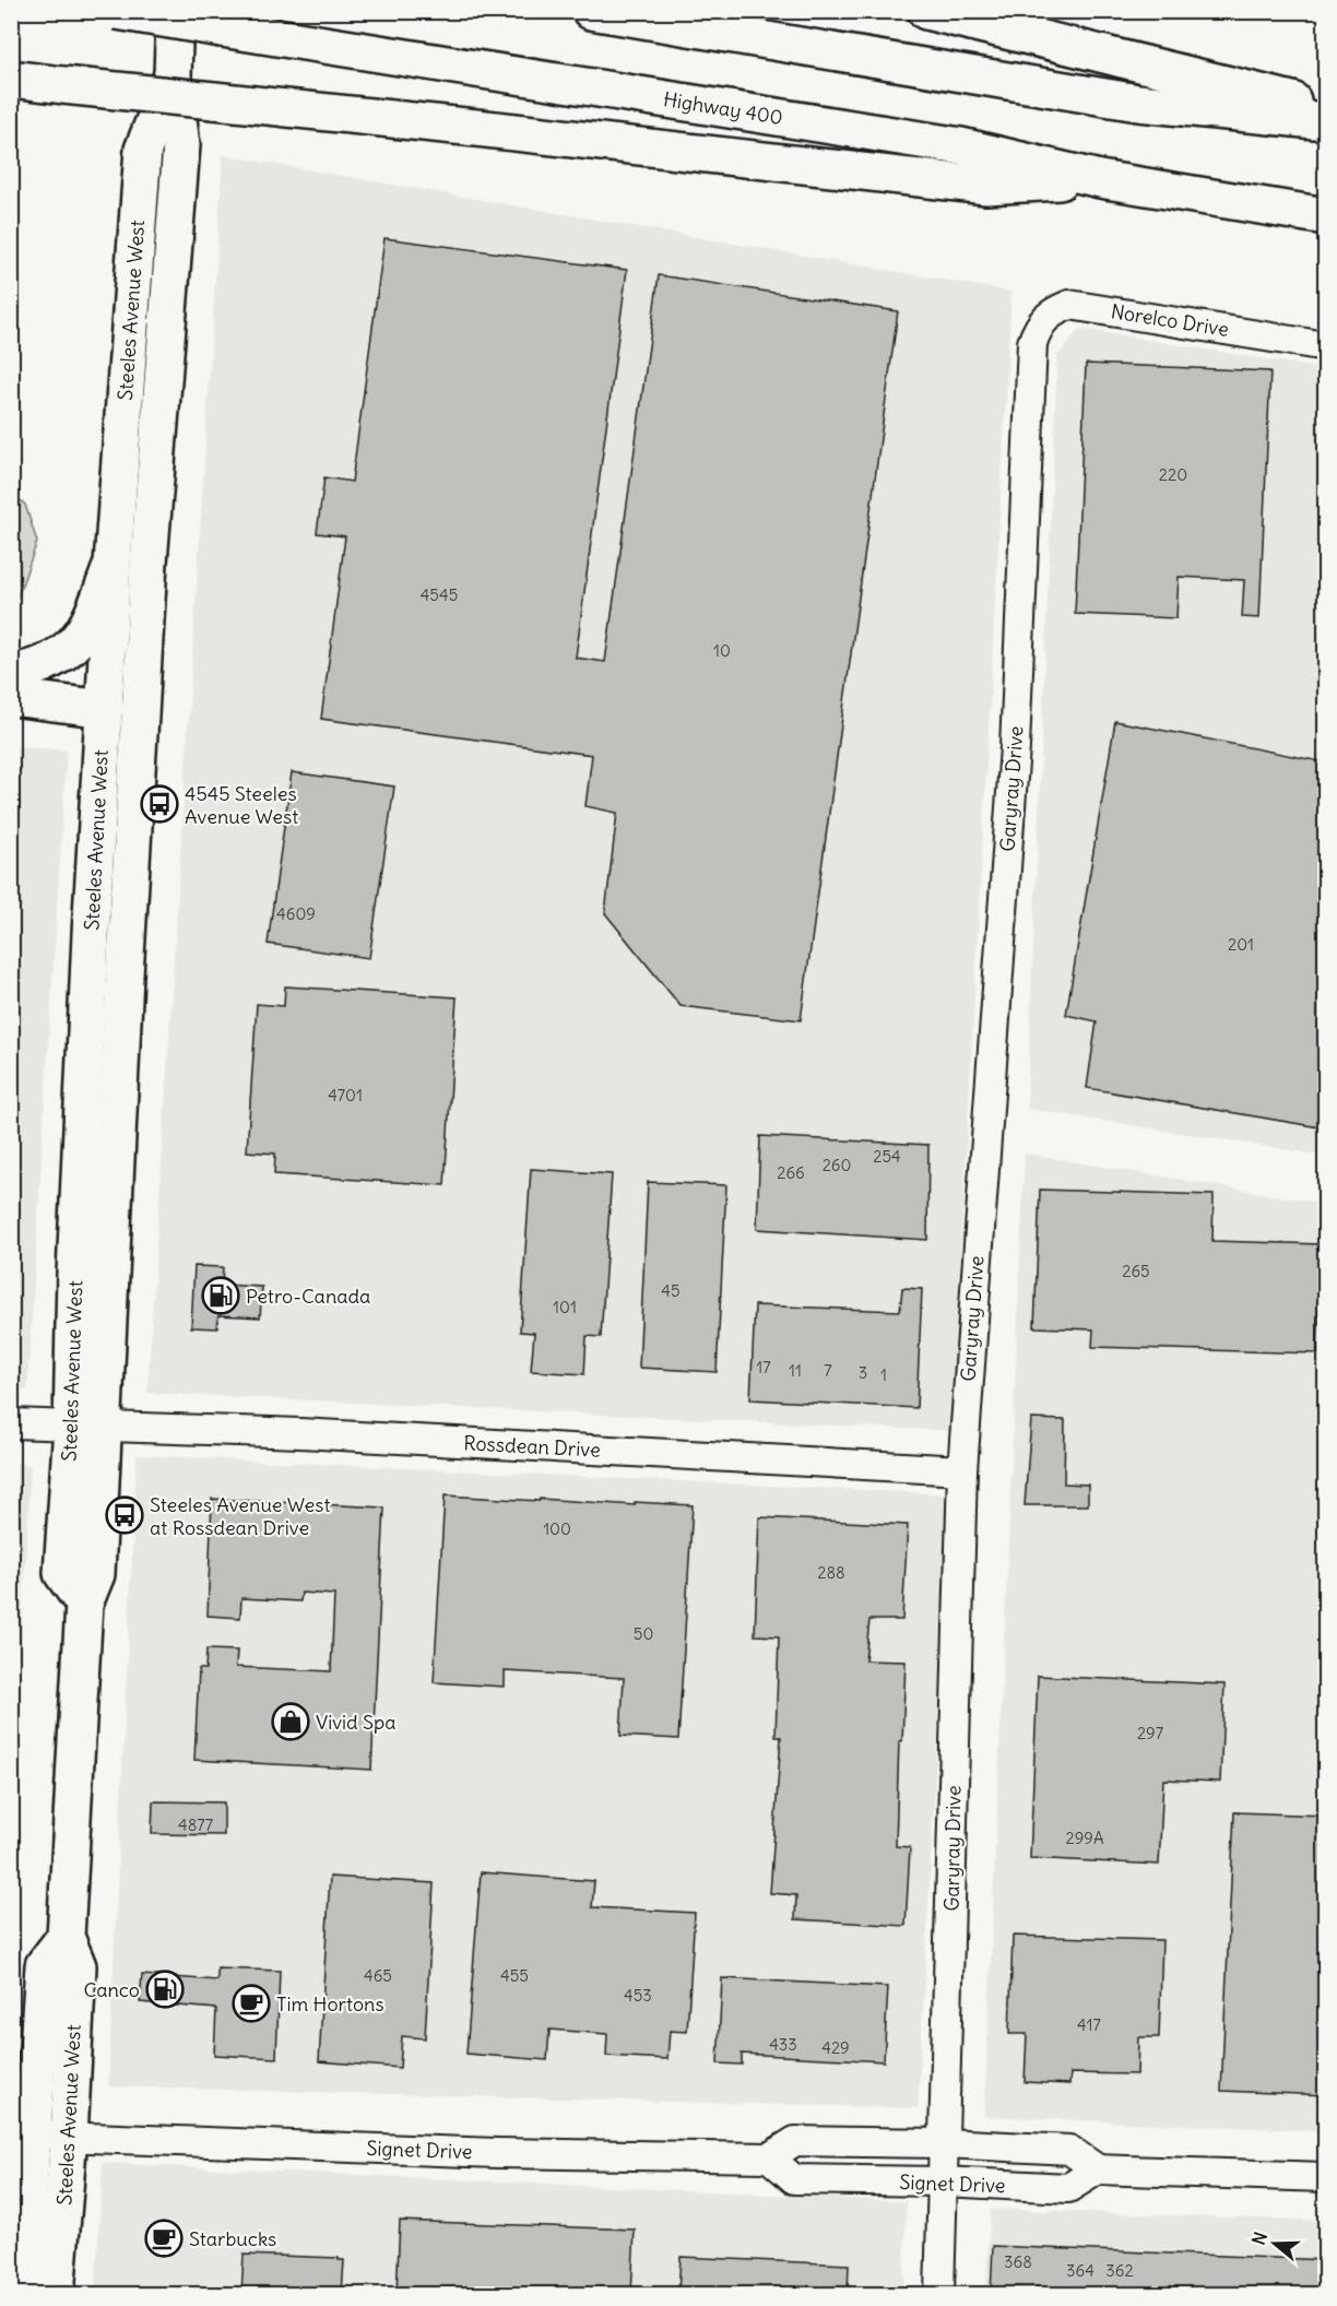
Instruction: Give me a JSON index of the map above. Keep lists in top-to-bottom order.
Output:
{
  "streets": {
    "main road": ["Highway 400", "Steeles Avenue West"],
    "street": [
      "Norelco Drive",
      "Garyray Drive",
      "Rossdean Drive",
      "Signet Drive"
    ]
  },
  "crossings": [
    ["Steeles Avenue West", "Rossdean Drive"],
    ["Steeles Avenue West", "Signet Drive"],
    ["Norelco Drive", "Garyray Drive"],
    ["Garyray Drive", "Rossdean Drive"],
    ["Garyray Drive", "Signet Drive"]
  ],
  "places": {
    "bus stop": ["4545 Steeles Avenue West", "Steeles Avenue West at Rossdean Drive"],
    "fuel station": ["Petro-Canada", "Canco"],
    "shop": ["Vivid Spa"],
    "cafe": ["Tim Hortons", "Starbucks"]
  },
  "house_numbers": [
    "220",
    "4545",
    "10",
    "4609",
    "201",
    "4701",
    "254",
    "260",
    "266",
    "265",
    "45",
    "101",
    "17",
    "11",
    "7",
    "3",
    "1",
    "100",
    "288",
    "50",
    "297",
    "4877",
    "299A",
    "465",
    "455",
    "453",
    "417",
    "433",
    "429",
    "368",
    "364",
    "362"
  ],
  "north": "left"
}
